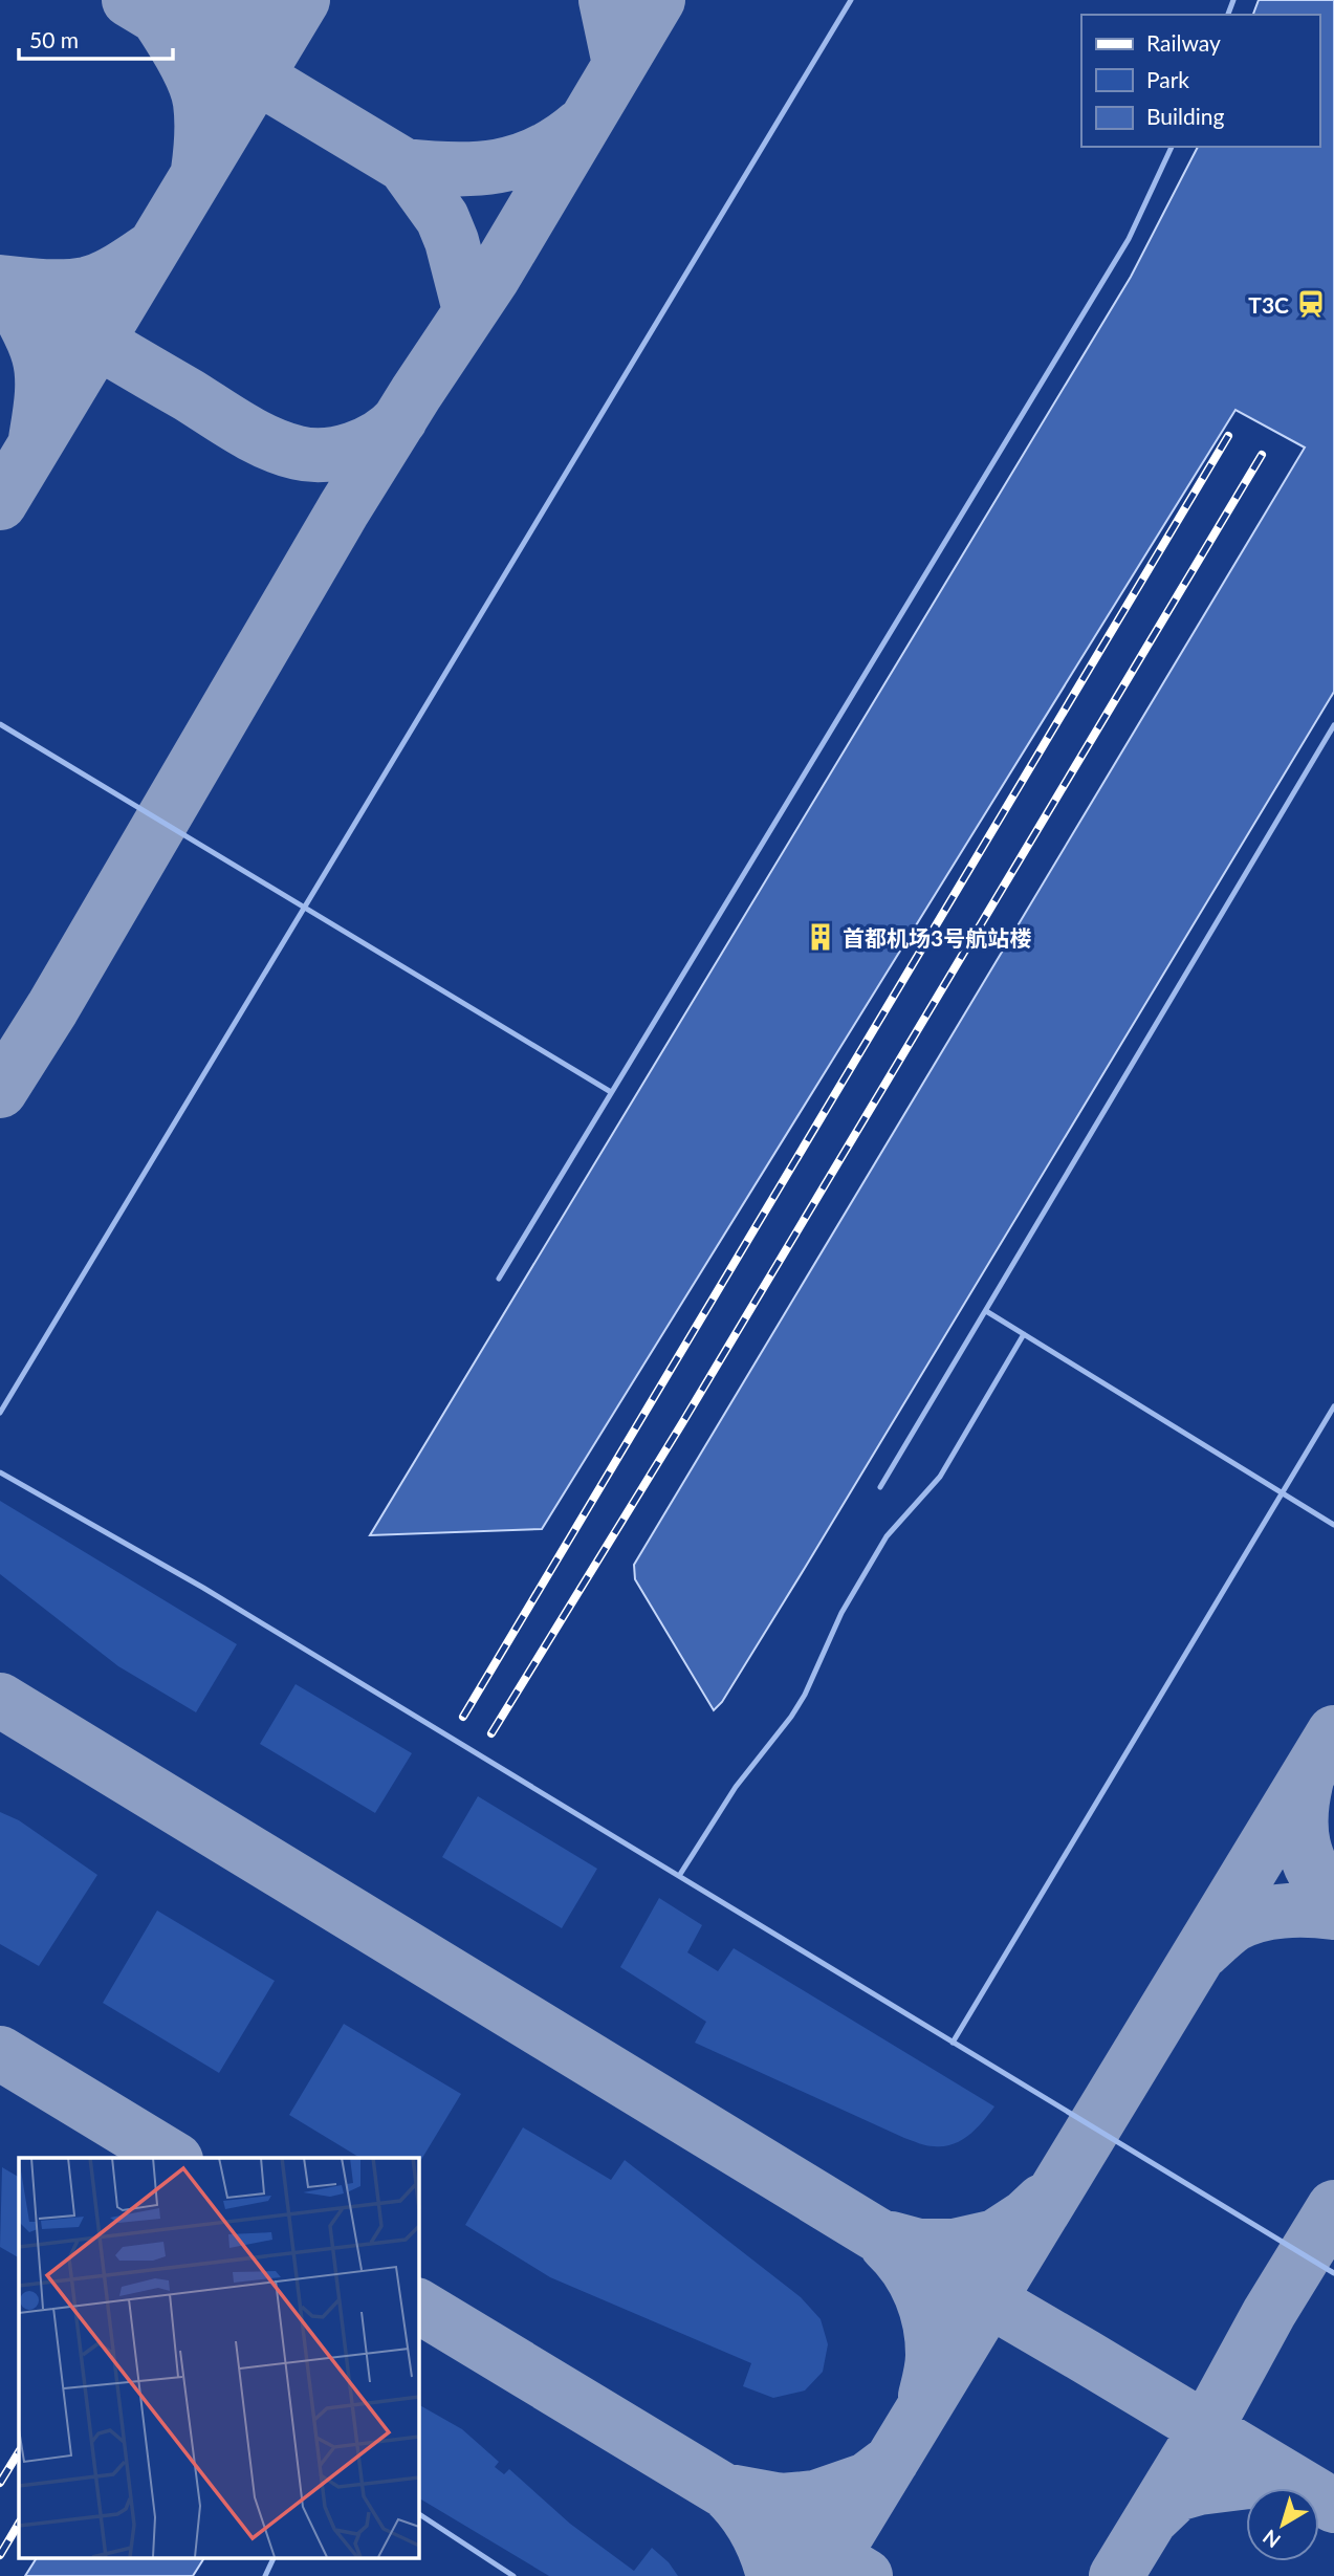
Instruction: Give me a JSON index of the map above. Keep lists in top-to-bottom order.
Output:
{
  "places": {
    "station": ["T3C"],
    "building": ["首都机场3号航站楼"]
  },
  "legend": ["Railway", "Park", "Building"],
  "scale_bar": "50 m",
  "north": "bottom left"
}
